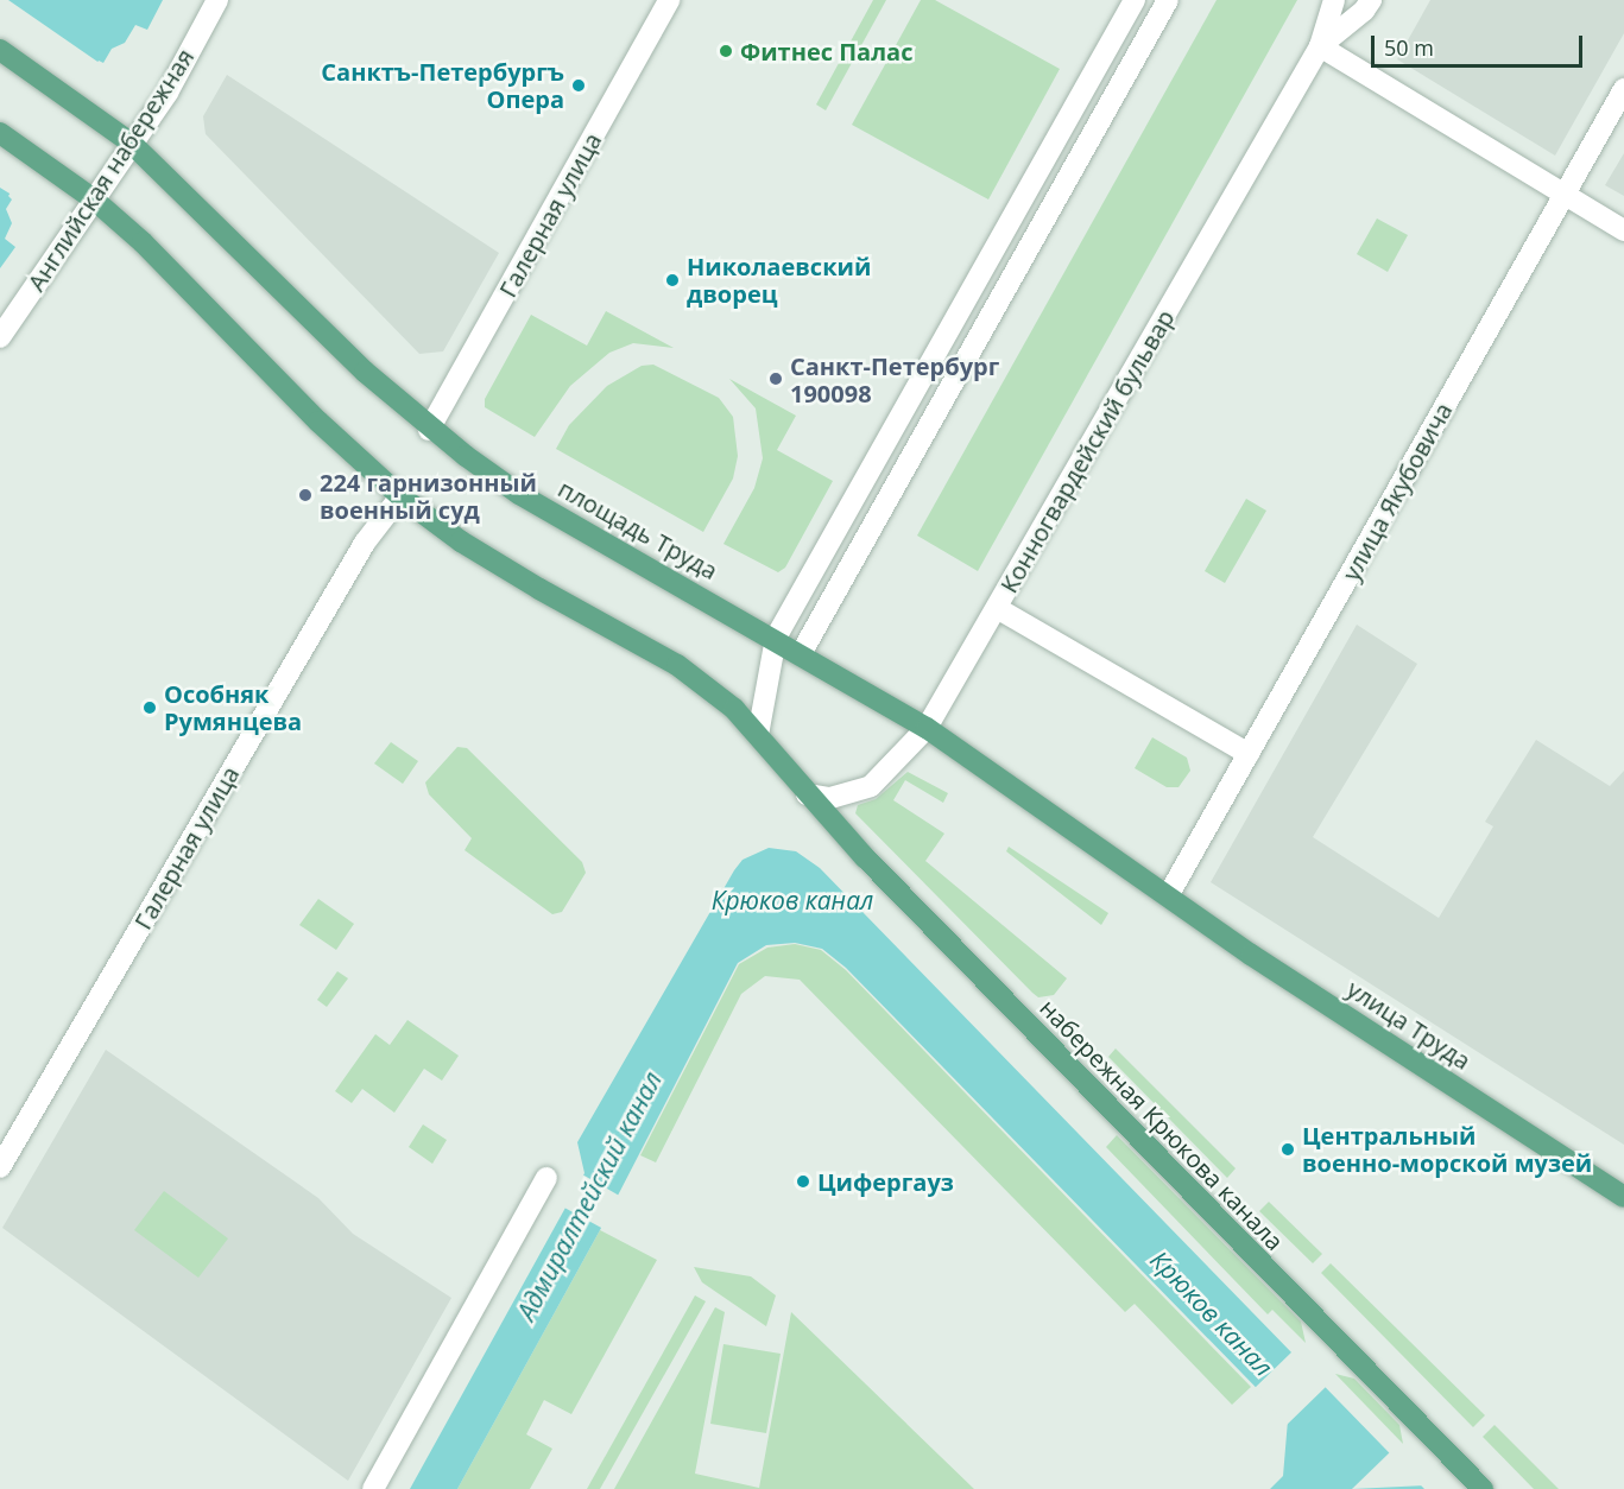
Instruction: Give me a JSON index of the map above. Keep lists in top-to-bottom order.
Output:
{
  "streets": {
    "main road": ["площадь Труда", "улица Труда", "набережная Крюкова канала"],
    "street": [
      "Английская набережная",
      "Галерная улица",
      "Конногвардейский бульвар",
      "улица Якубовича"
    ]
  },
  "crossings": [
    ["Английская набережная", "площадь Труда"],
    ["Галерная улица", "площадь Труда"],
    ["Конногвардейский бульвар", "площадь Труда"],
    ["Конногвардейский бульвар", "набережная Крюкова канала"],
    ["улица Якубовича", "площадь Труда"],
    ["улица Якубовича", "улица Труда"],
    ["площадь Труда", "улица Труда"]
  ],
  "water": ["Крюков канал", "Адмиралтейский канал"],
  "places": [
    "Фитнес Палас",
    "Санктъ-Петербургъ Опера",
    "Николаевский дворец",
    "Санкт-Петербург 190098",
    "224 гарнизонный военный суд",
    "Особняк Румянцева",
    "Центральный военно-морской музей",
    "Цифергауз"
  ],
  "scale_bar": "50 m"
}
